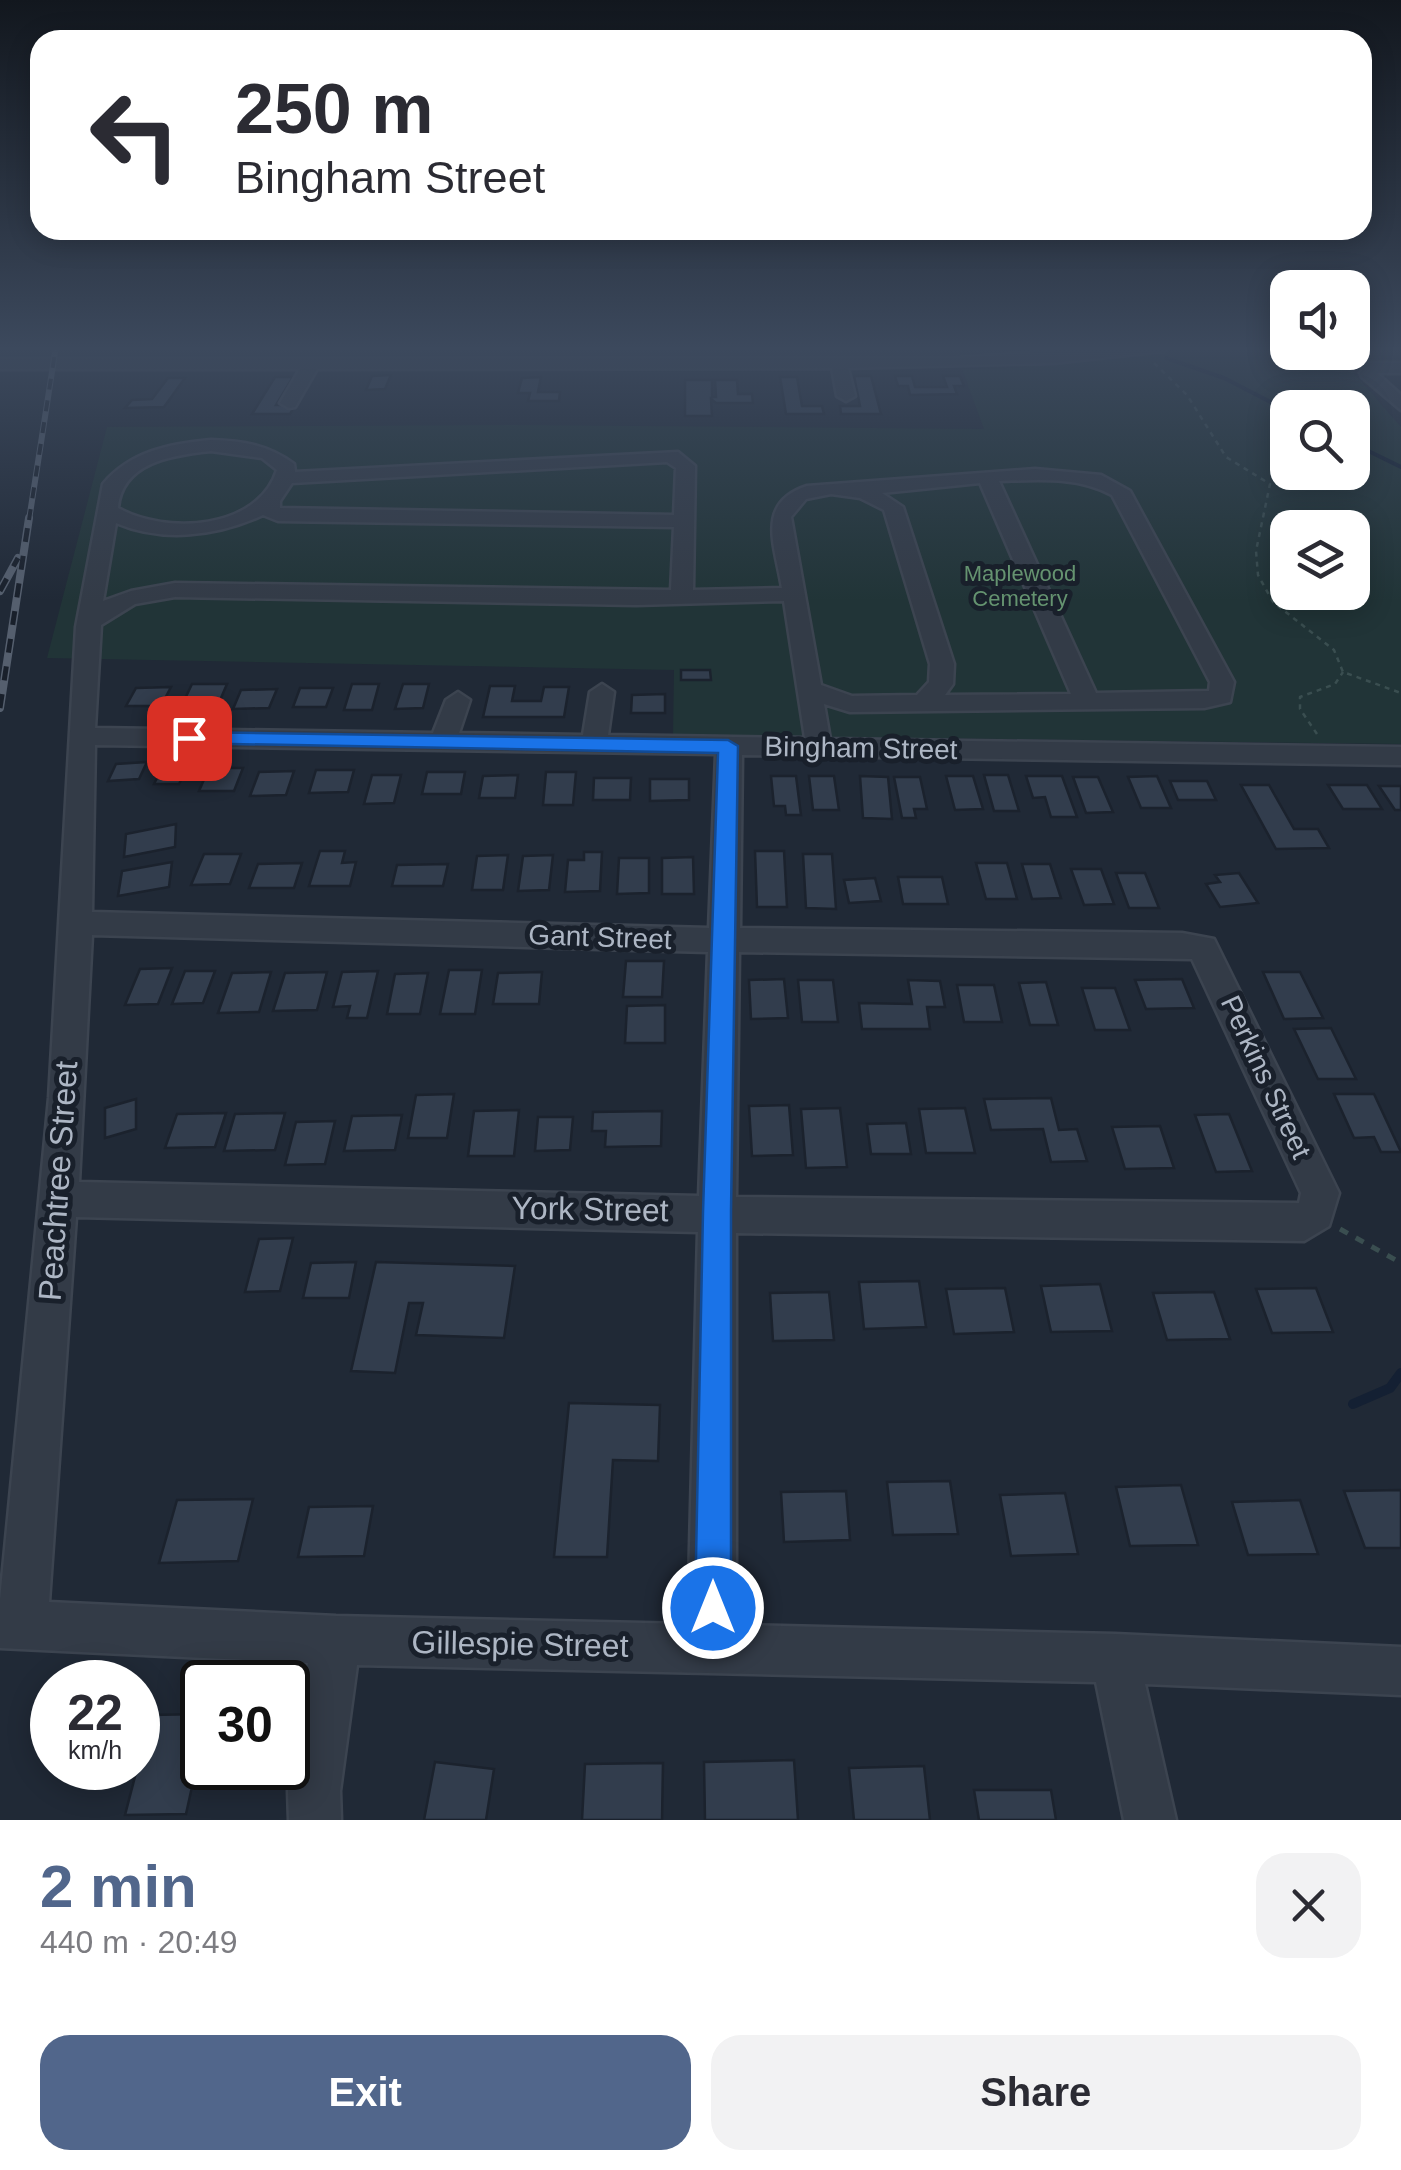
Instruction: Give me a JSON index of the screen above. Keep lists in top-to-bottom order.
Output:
{
  "streets": {
    "street": [
      "Bingham Street",
      "Gant Street",
      "Perkins Street",
      "Peachtree Street",
      "York Street",
      "Gillespie Street"
    ]
  },
  "crossings": [
    ["Bingham Street", "Peachtree Street"],
    ["Gant Street", "Perkins Street"],
    ["Gant Street", "Peachtree Street"],
    ["Perkins Street", "York Street"],
    ["Peachtree Street", "York Street"],
    ["Peachtree Street", "Gillespie Street"]
  ],
  "parks": ["Maplewood Cemetery"],
  "page": {
    "turn": ["250 m", "Bingham Street"],
    "speed": "22 km/h",
    "limit": "30",
    "heading": ["2 min", "440 m · 20:49"],
    "buttons": ["Exit", "Share"]
  }
}
